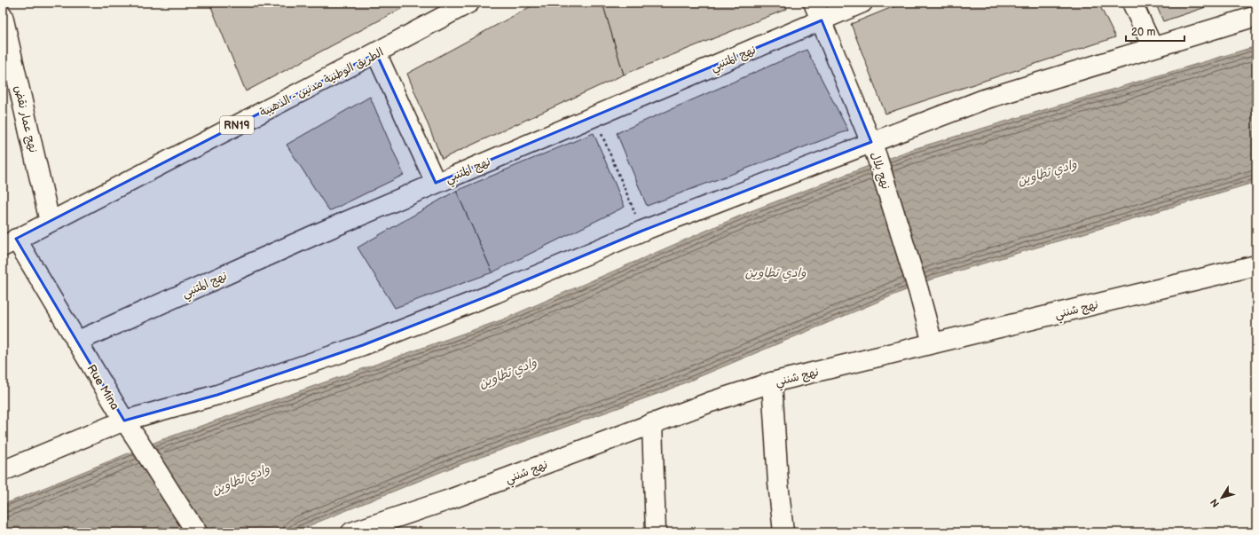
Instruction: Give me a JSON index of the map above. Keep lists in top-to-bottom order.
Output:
{
  "streets": {
    "street": [
      "نهج المتنبي",
      "الطريق الوطنية مدنين - الذهيبة",
      "نهج عمار نقض",
      "RN19",
      "نهج بلال",
      "نهج شنني",
      "Rue Mina"
    ]
  },
  "crossings": [
    ["نهج المتنبي", "نهج بلال"],
    ["نهج المتنبي", "Rue Mina"],
    ["الطريق الوطنية مدنين - الذهيبة", "نهج عمار نقض"],
    ["الطريق الوطنية مدنين - الذهيبة", "Rue Mina"],
    ["نهج بلال", "نهج شنني"]
  ],
  "water": ["وادي تطاوين"],
  "scale_bar": "20 m",
  "north": "bottom left"
}
